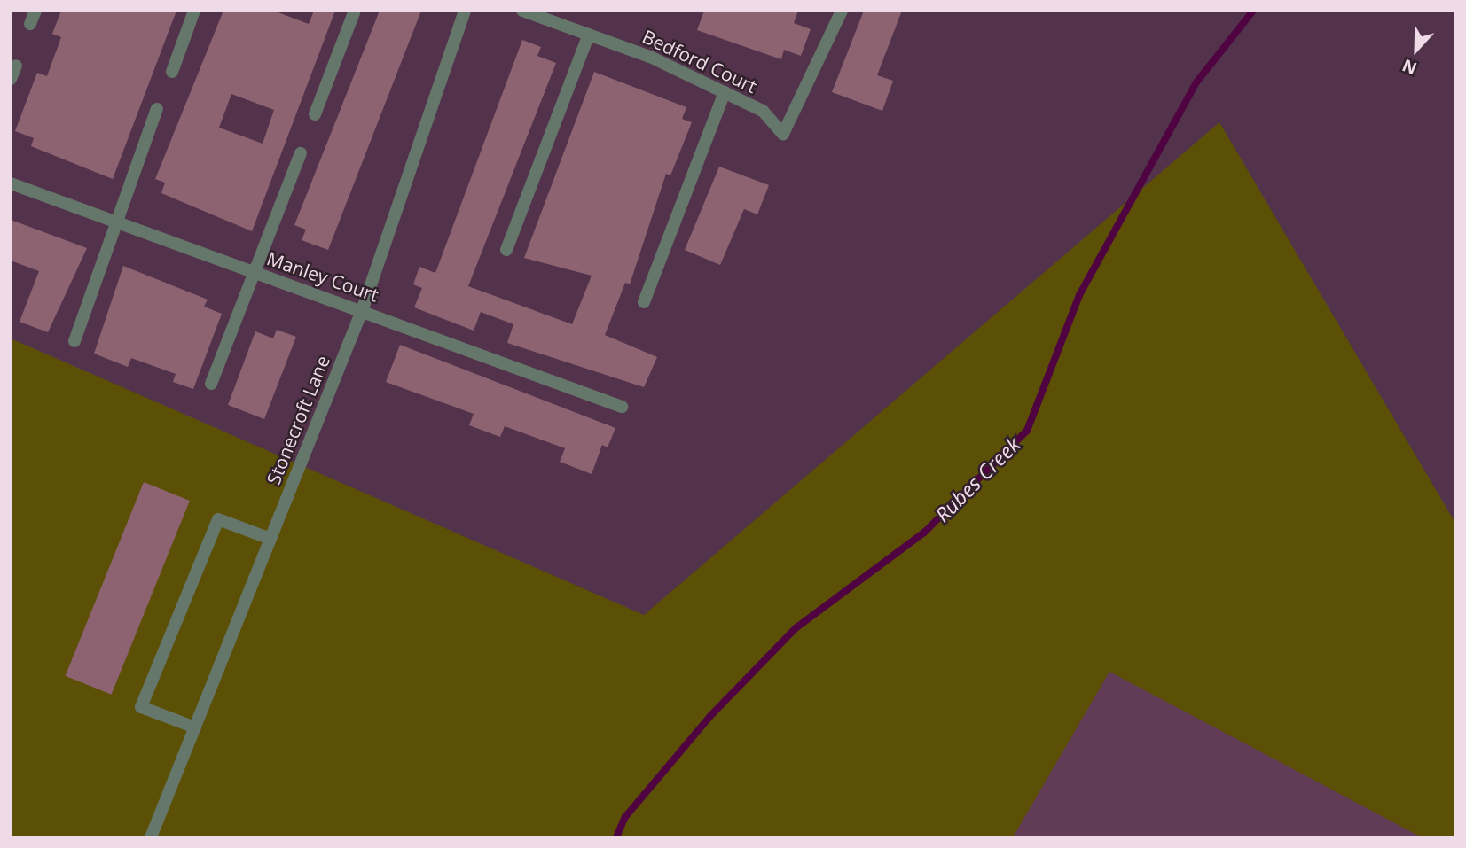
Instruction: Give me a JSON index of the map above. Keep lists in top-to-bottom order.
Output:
{
  "streets": {
    "street": ["Bedford Court", "Manley Court", "Stonecroft Lane"]
  },
  "crossings": [
    ["Manley Court", "Stonecroft Lane"]
  ],
  "water": ["Rubes Creek"],
  "north": "bottom"
}
